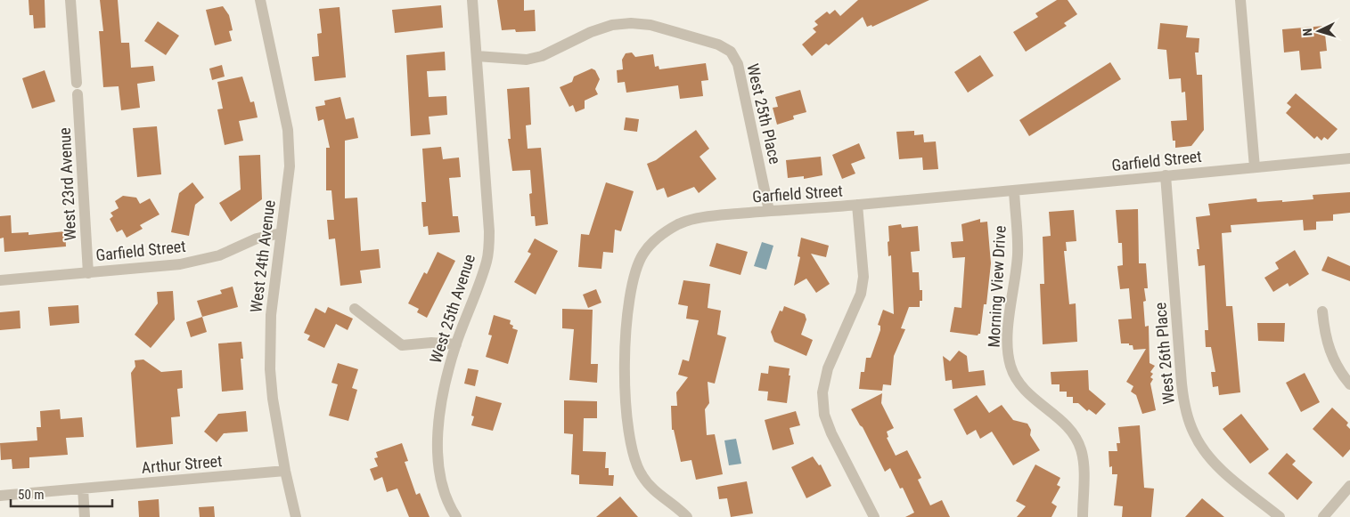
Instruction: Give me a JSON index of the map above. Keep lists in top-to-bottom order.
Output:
{
  "streets": {
    "street": [
      "West 25th Place",
      "Garfield Street",
      "West 23rd Avenue",
      "West 24th Avenue",
      "Morning View Drive",
      "West 25th Avenue",
      "West 26th Place",
      "Arthur Street"
    ]
  },
  "crossings": [
    ["West 25th Place", "Garfield Street"],
    ["West 25th Place", "West 25th Avenue"],
    ["Garfield Street", "West 23rd Avenue"],
    ["Garfield Street", "West 24th Avenue"],
    ["Garfield Street", "Morning View Drive"],
    ["Garfield Street", "West 26th Place"],
    ["West 24th Avenue", "Arthur Street"]
  ],
  "scale_bar": "50 m",
  "north": "left"
}
